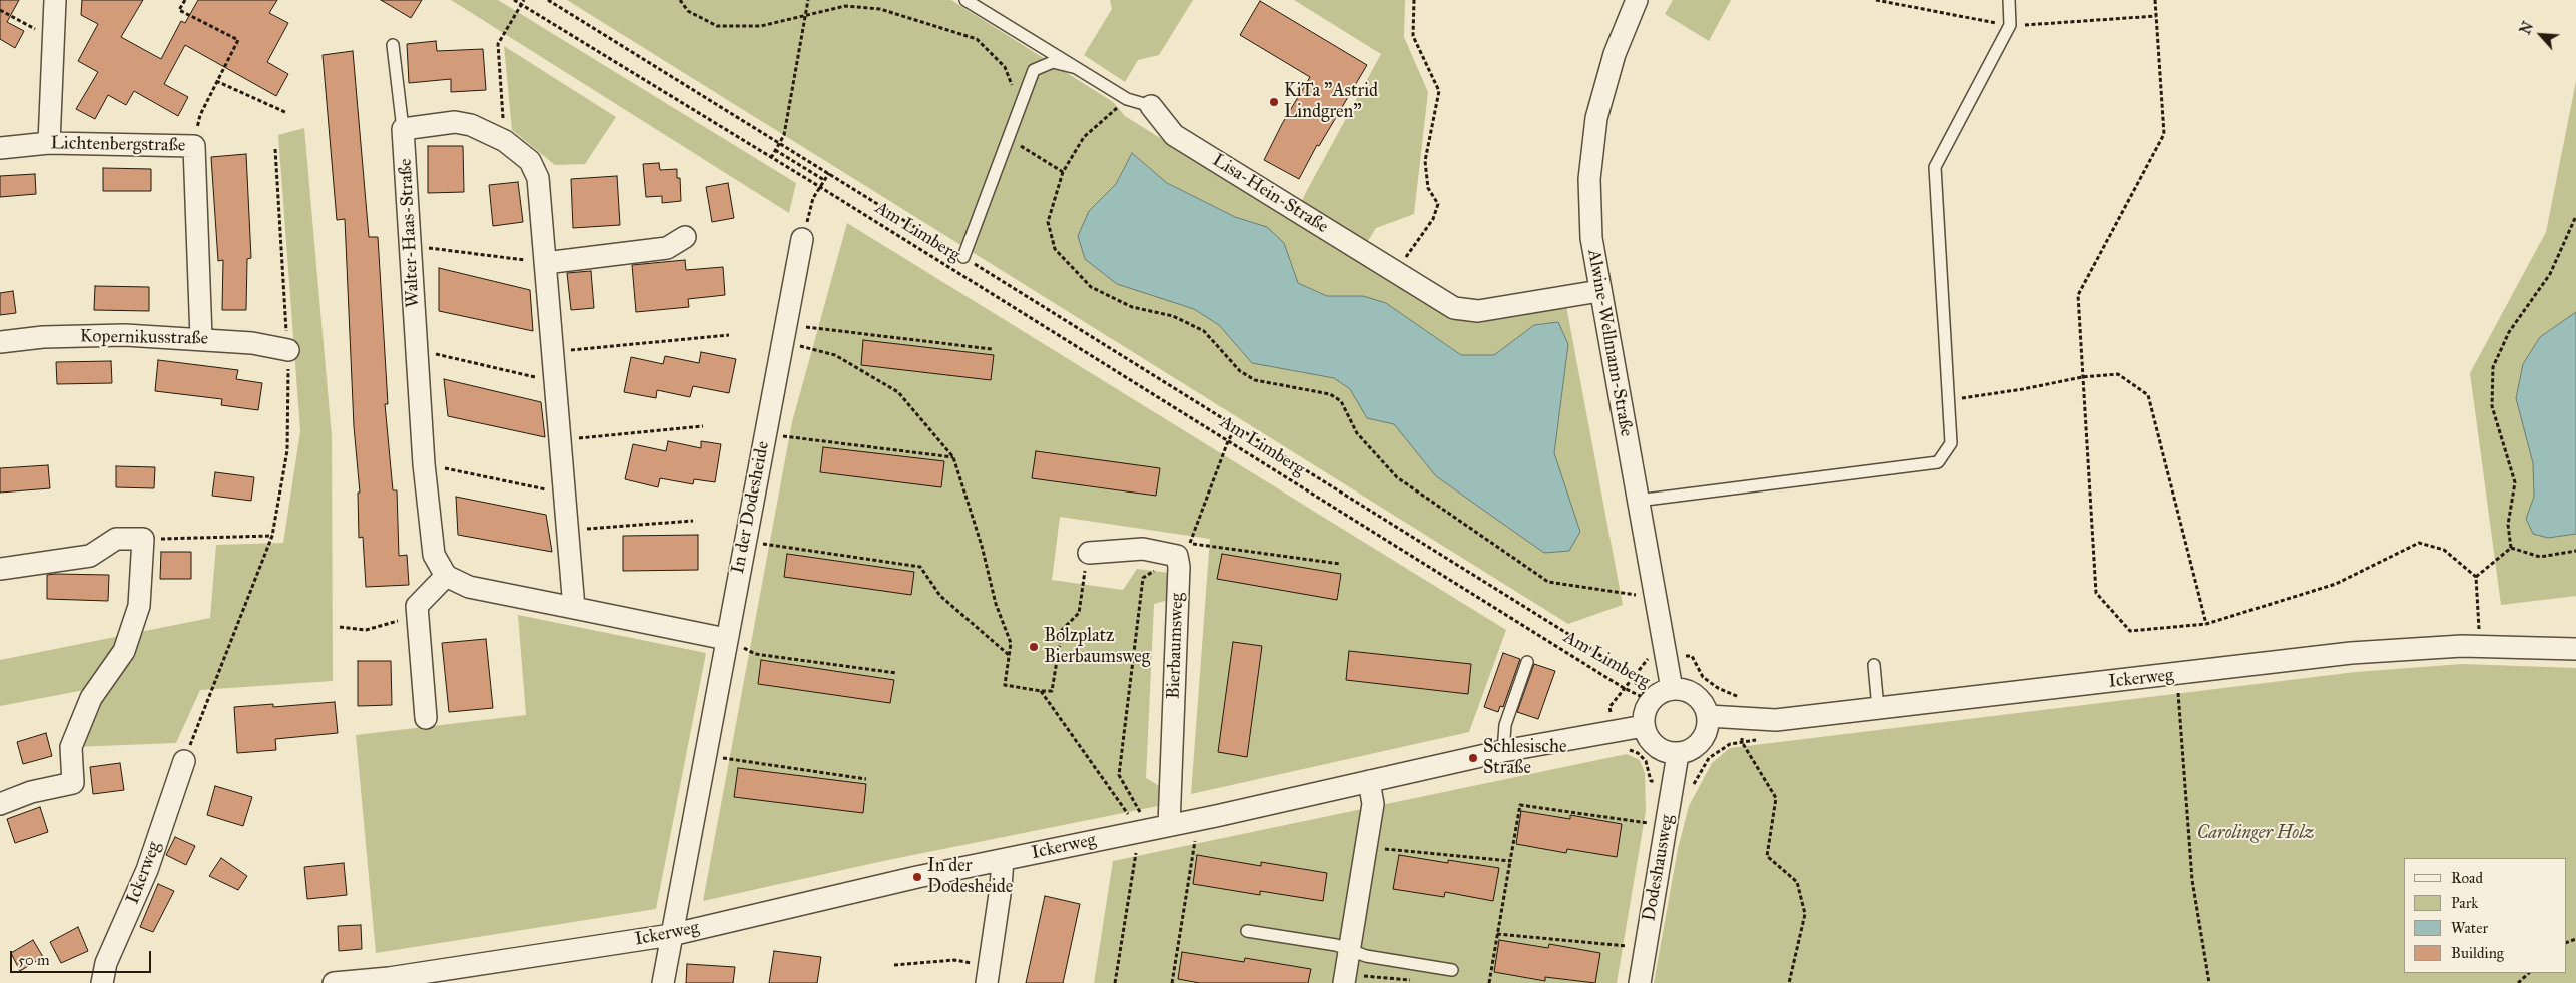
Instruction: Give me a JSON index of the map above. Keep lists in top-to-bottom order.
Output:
{
  "streets": {
    "street": [
      "Lichtenbergstraße",
      "Lisa-Hein-Straße",
      "Walter-Haas-Straße",
      "Kopernikusstraße",
      "Alwine-Wellmann-Straße",
      "In der Dodesheide",
      "Bierbaumsweg",
      "Ickerweg",
      "Dodeshausweg"
    ],
    "path": ["Am Limberg"]
  },
  "crossings": [
    ["Lichtenbergstraße", "Kopernikusstraße"],
    ["Lisa-Hein-Straße", "Alwine-Wellmann-Straße"],
    ["Am Limberg", "Alwine-Wellmann-Straße"],
    ["Am Limberg", "Ickerweg"],
    ["Am Limberg", "Dodeshausweg"],
    ["Alwine-Wellmann-Straße", "Ickerweg"],
    ["Alwine-Wellmann-Straße", "Dodeshausweg"],
    ["In der Dodesheide", "Ickerweg"],
    ["Bierbaumsweg", "Ickerweg"],
    ["Ickerweg", "Dodeshausweg"]
  ],
  "parks": ["Carolinger Holz"],
  "places": [
    "KiTa \"Astrid Lindgren\"",
    "Bolzplatz Bierbaumsweg",
    "Schlesische Straße",
    "In der Dodesheide"
  ],
  "legend": [
    "Road",
    "Park",
    "Water",
    "Building"
  ],
  "scale_bar": "50 m",
  "north": "top left"
}
